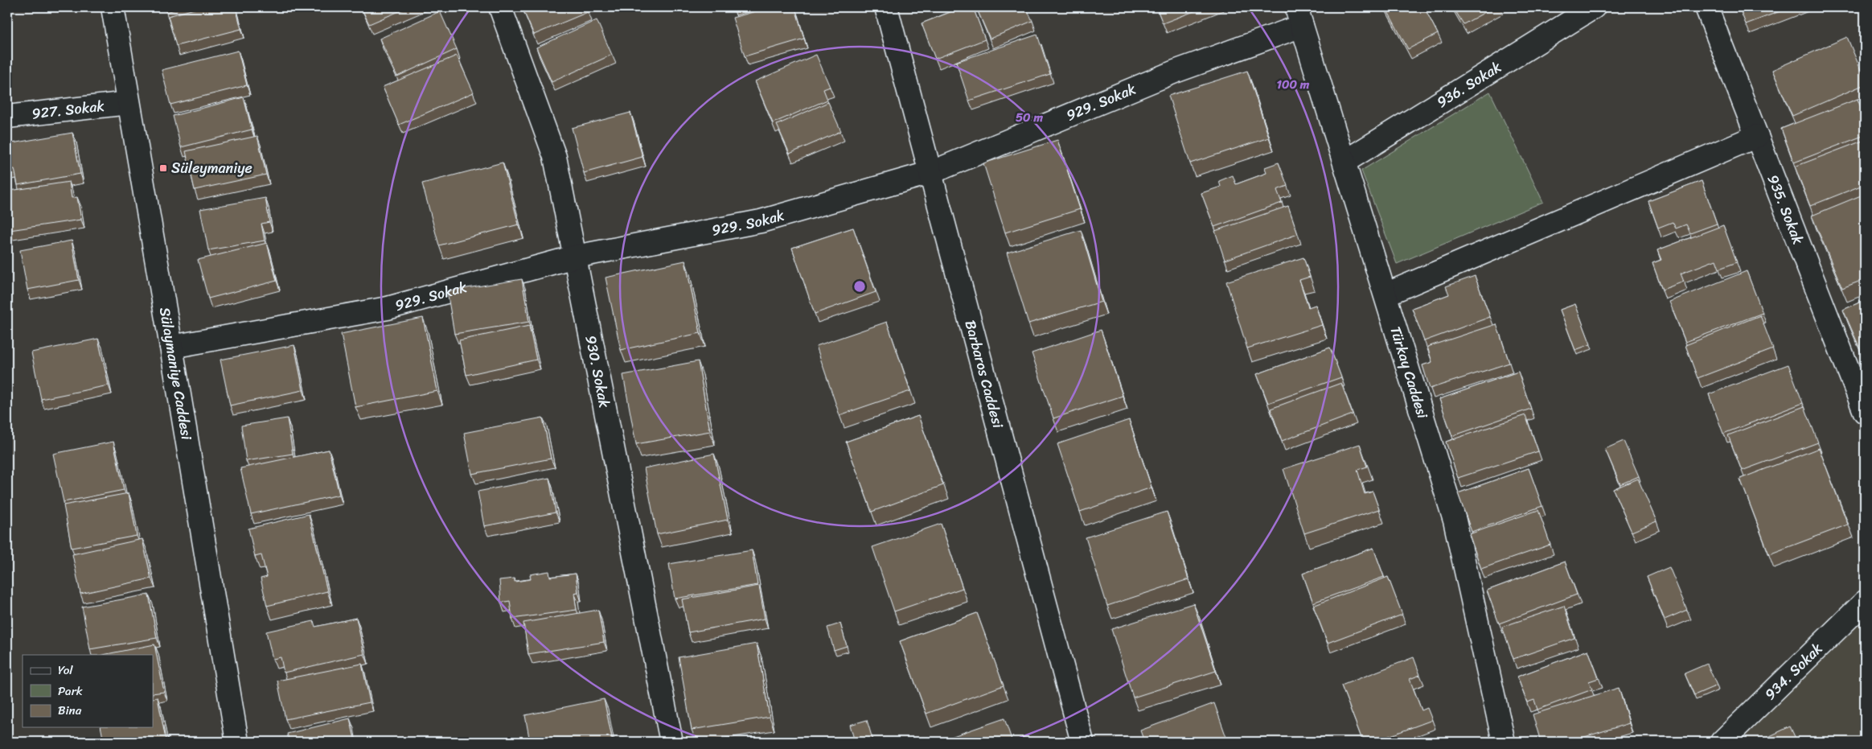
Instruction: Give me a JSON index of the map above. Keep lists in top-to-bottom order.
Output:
{
  "streets": {
    "street": [
      "936. Sokak",
      "929. Sokak",
      "927. Sokak",
      "935. Sokak",
      "930. Sokak",
      "Türkay Caddesi",
      "Sülaymaniye Caddesi",
      "Barbaros Caddesi",
      "934. Sokak"
    ]
  },
  "crossings": [
    ["936. Sokak", "Türkay Caddesi"],
    ["929. Sokak", "930. Sokak"],
    ["929. Sokak", "Türkay Caddesi"],
    ["929. Sokak", "Sülaymaniye Caddesi"],
    ["929. Sokak", "Barbaros Caddesi"],
    ["927. Sokak", "Sülaymaniye Caddesi"]
  ],
  "places": {
    "transit": ["Süleymaniye"]
  },
  "legend": ["Yol", "Park", "Bina"],
  "rings": ["100 m", "50 m"]
}
